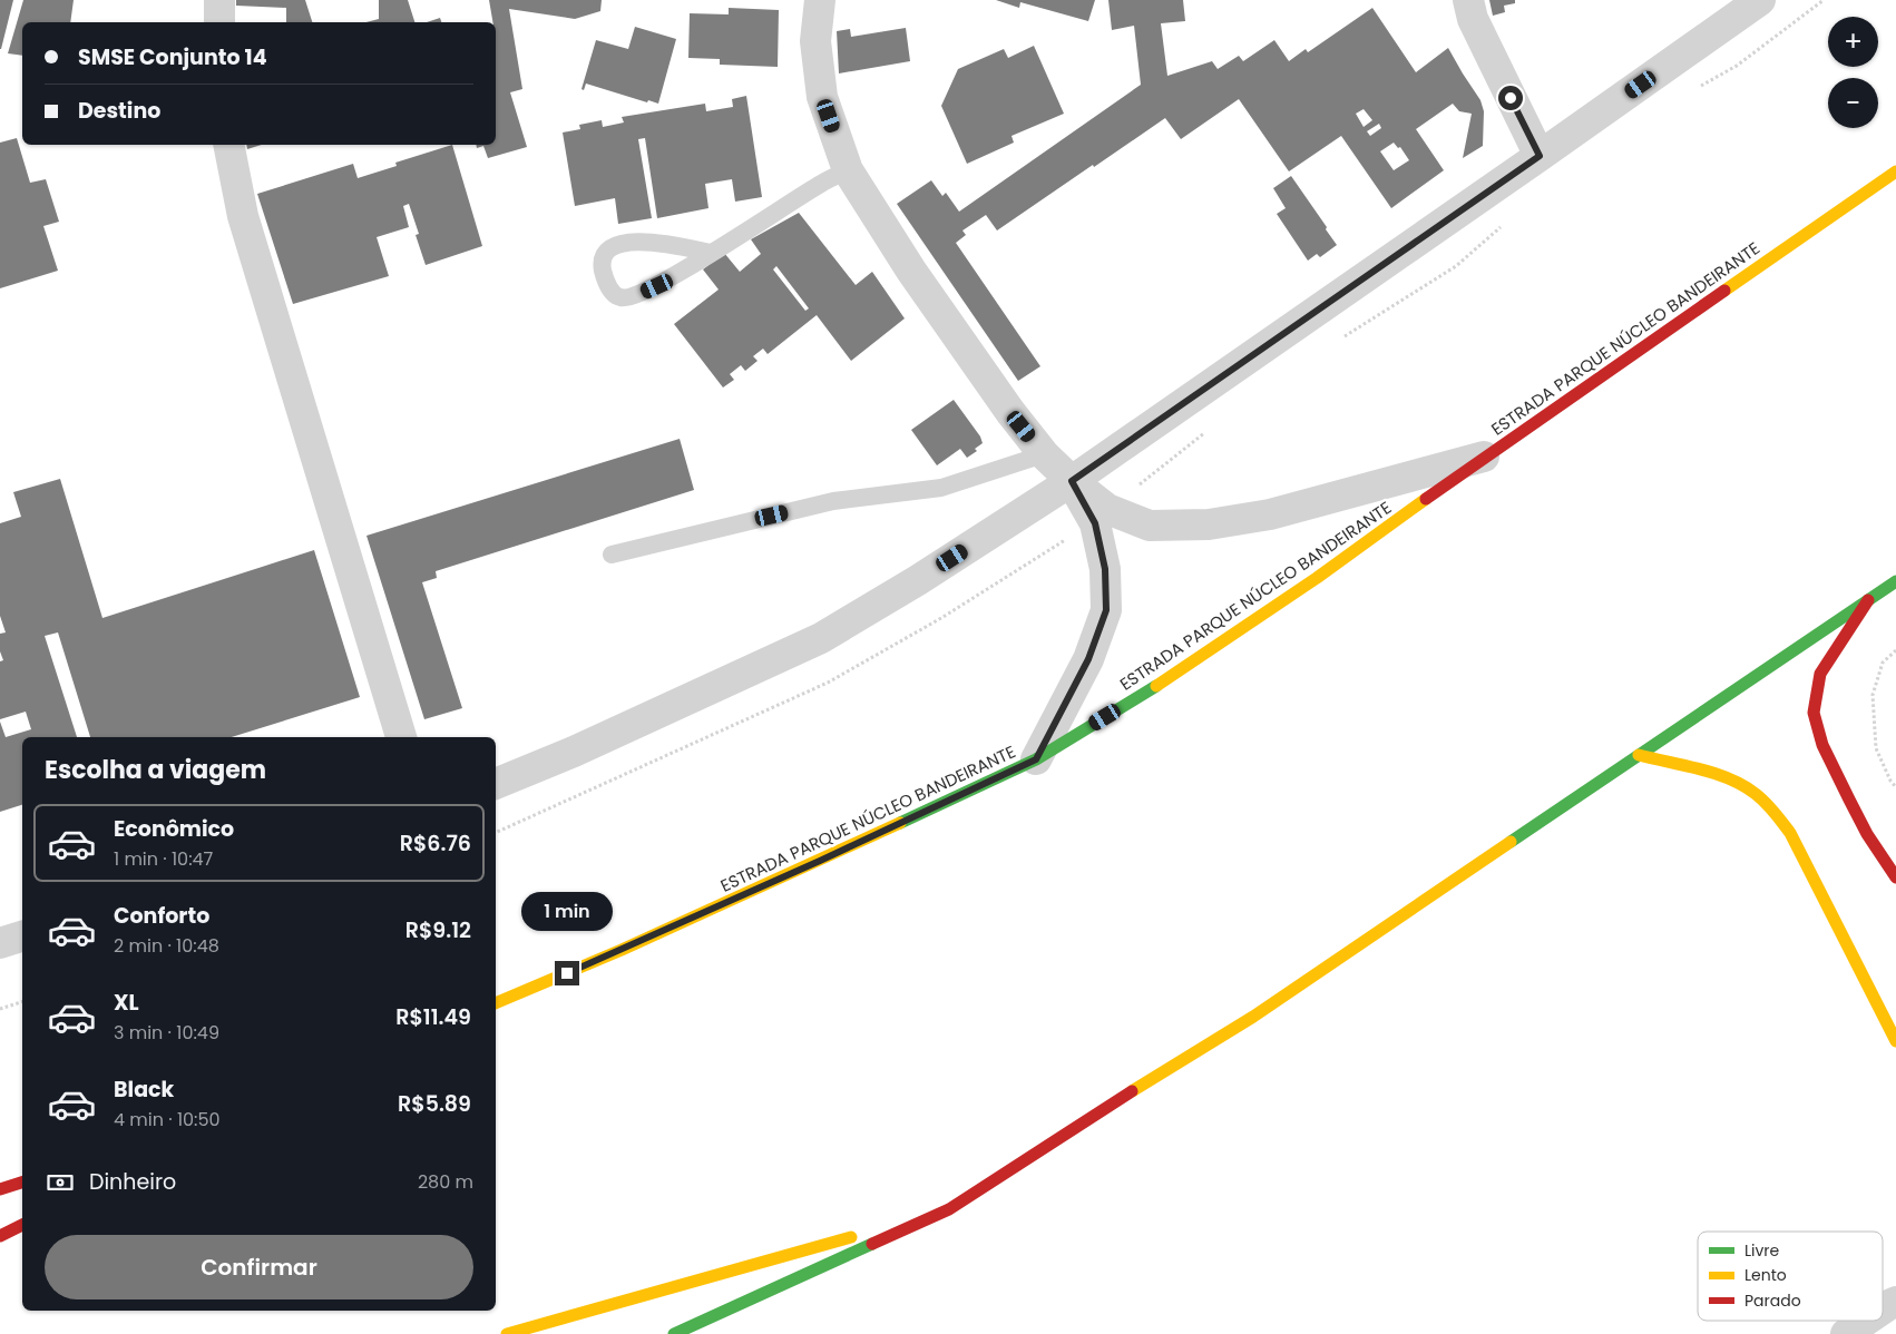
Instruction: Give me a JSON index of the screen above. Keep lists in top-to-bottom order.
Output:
{
  "streets": {
    "main road": ["ESTRADA PARQUE NÚCLEO BANDEIRANTE"]
  },
  "legend": ["Livre", "Lento", "Parado"],
  "page": {
    "map_buttons": ["+", "−"],
    "banner": ["SMSE Conjunto 14", "Destino"],
    "heading": "Escolha a viagem",
    "list": [
      {
        "name": "Econômico",
        "note": "1 min · 10:47",
        "value": "R$6.76"
      },
      {
        "name": "Conforto",
        "note": "2 min · 10:48",
        "value": "R$9.12"
      },
      {
        "name": "XL",
        "note": "3 min · 10:49",
        "value": "R$11.49"
      },
      {
        "name": "Black",
        "note": "4 min · 10:50",
        "value": "R$5.89"
      }
    ],
    "bubble": "1 min",
    "pay": ["Dinheiro", "280 m"],
    "buttons": "Confirmar"
  }
}
